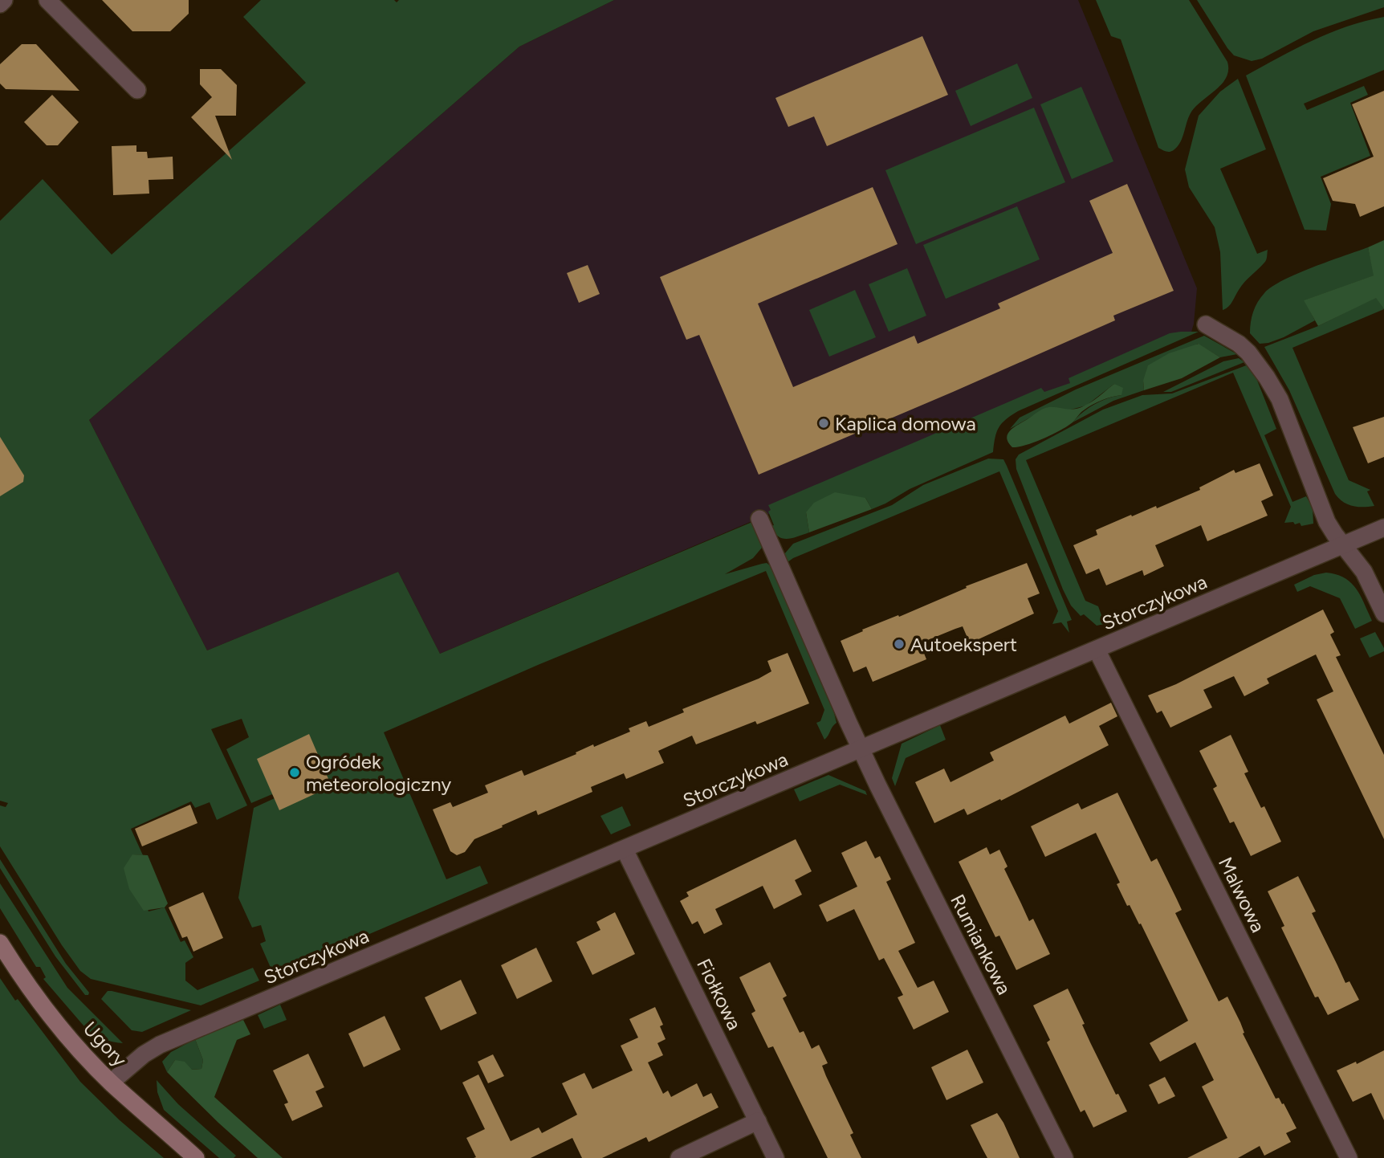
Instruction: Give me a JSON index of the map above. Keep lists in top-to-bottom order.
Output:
{
  "streets": {
    "street": [
      "Storczykowa",
      "Malwowa",
      "Rumiankowa",
      "Fiołkowa",
      "Ugory"
    ]
  },
  "crossings": [
    ["Storczykowa", "Malwowa"],
    ["Storczykowa", "Rumiankowa"],
    ["Storczykowa", "Fiołkowa"],
    ["Storczykowa", "Ugory"]
  ],
  "places": ["Kaplica domowa", "Autoekspert", "Ogródek meteorologiczny"]
}
